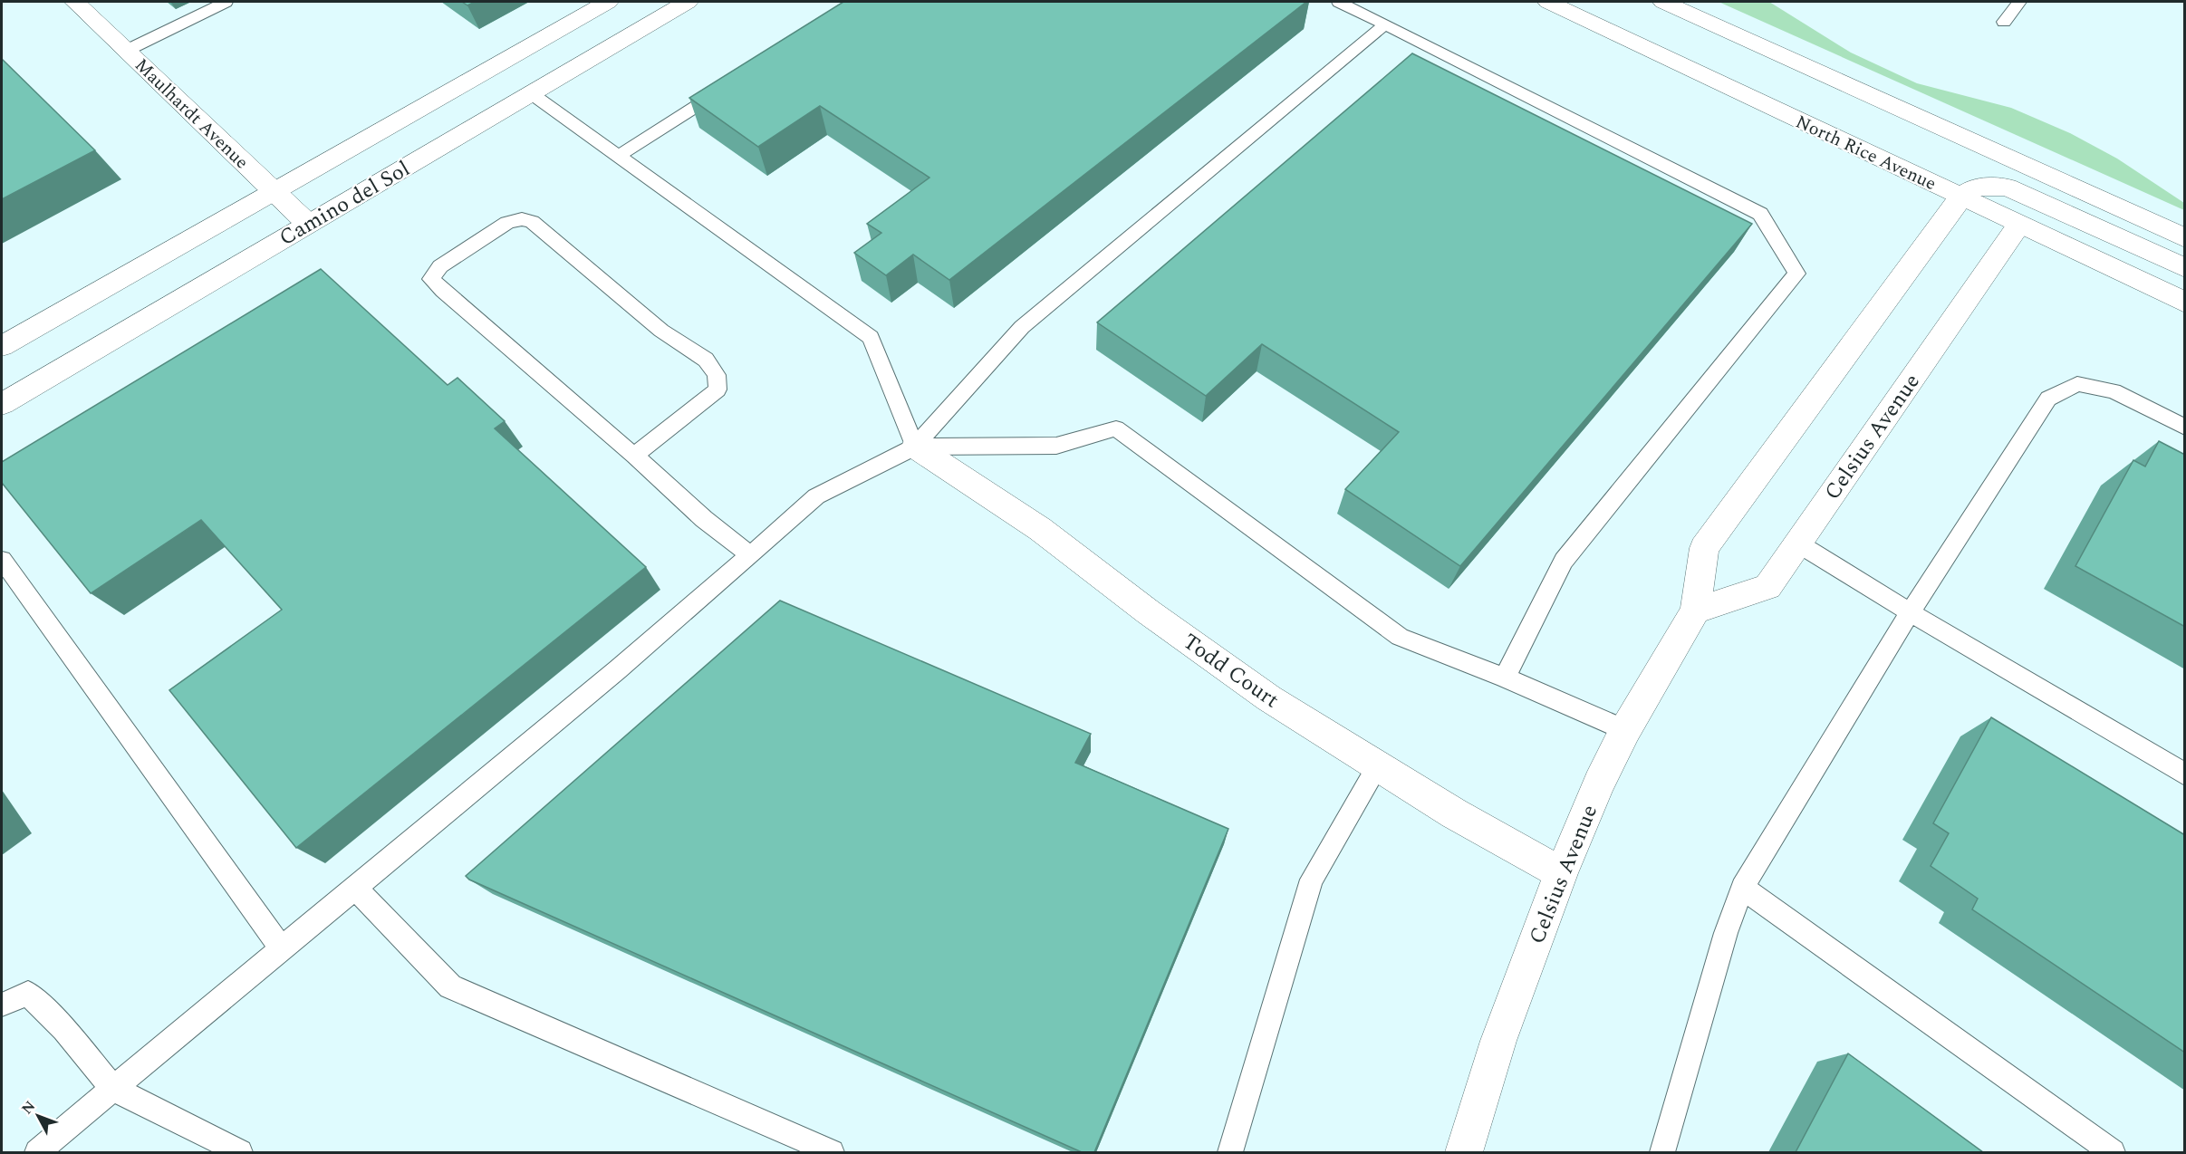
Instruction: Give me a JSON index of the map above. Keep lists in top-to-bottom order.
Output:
{
  "streets": {
    "main road": [
      "Maulhardt Avenue",
      "North Rice Avenue",
      "Camino del Sol",
      "Celsius Avenue",
      "Todd Court"
    ]
  },
  "crossings": [
    ["Maulhardt Avenue", "Camino del Sol"],
    ["North Rice Avenue", "Celsius Avenue"],
    ["Celsius Avenue", "Todd Court"]
  ],
  "north": "top left"
}
